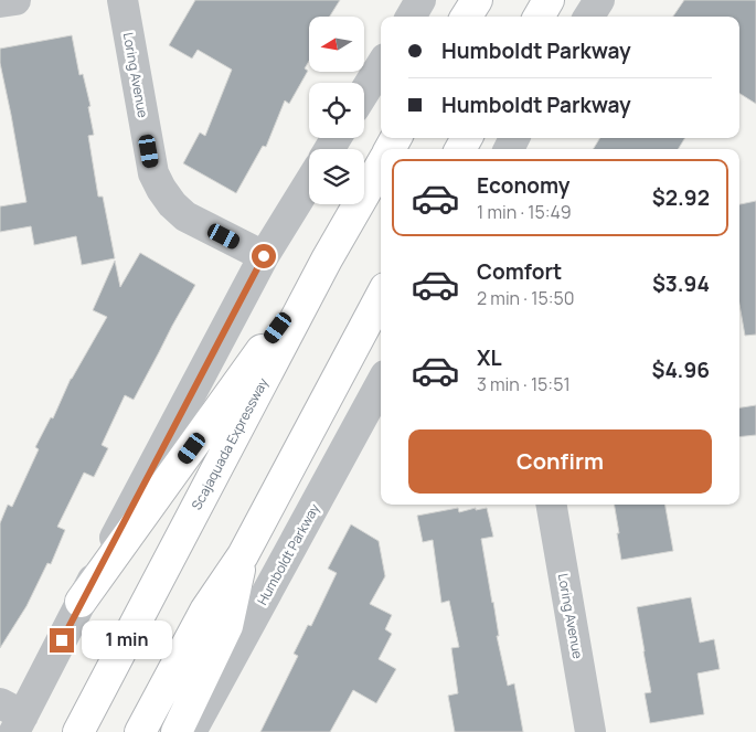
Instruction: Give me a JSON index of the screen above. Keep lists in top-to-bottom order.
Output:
{
  "streets": {
    "highway": ["Scajaquada Expressway"],
    "street": ["Loring Avenue", "Humboldt Parkway"]
  },
  "north": "left",
  "page": {
    "banner": ["Humboldt Parkway", "Humboldt Parkway"],
    "list": [
      {
        "name": "Economy",
        "note": "1 min · 15:49",
        "value": "$2.92"
      },
      {
        "name": "Comfort",
        "note": "2 min · 15:50",
        "value": "$3.94"
      },
      {
        "name": "XL",
        "note": "3 min · 15:51",
        "value": "$4.96"
      }
    ],
    "buttons": "Confirm",
    "bubble": "1 min"
  }
}
